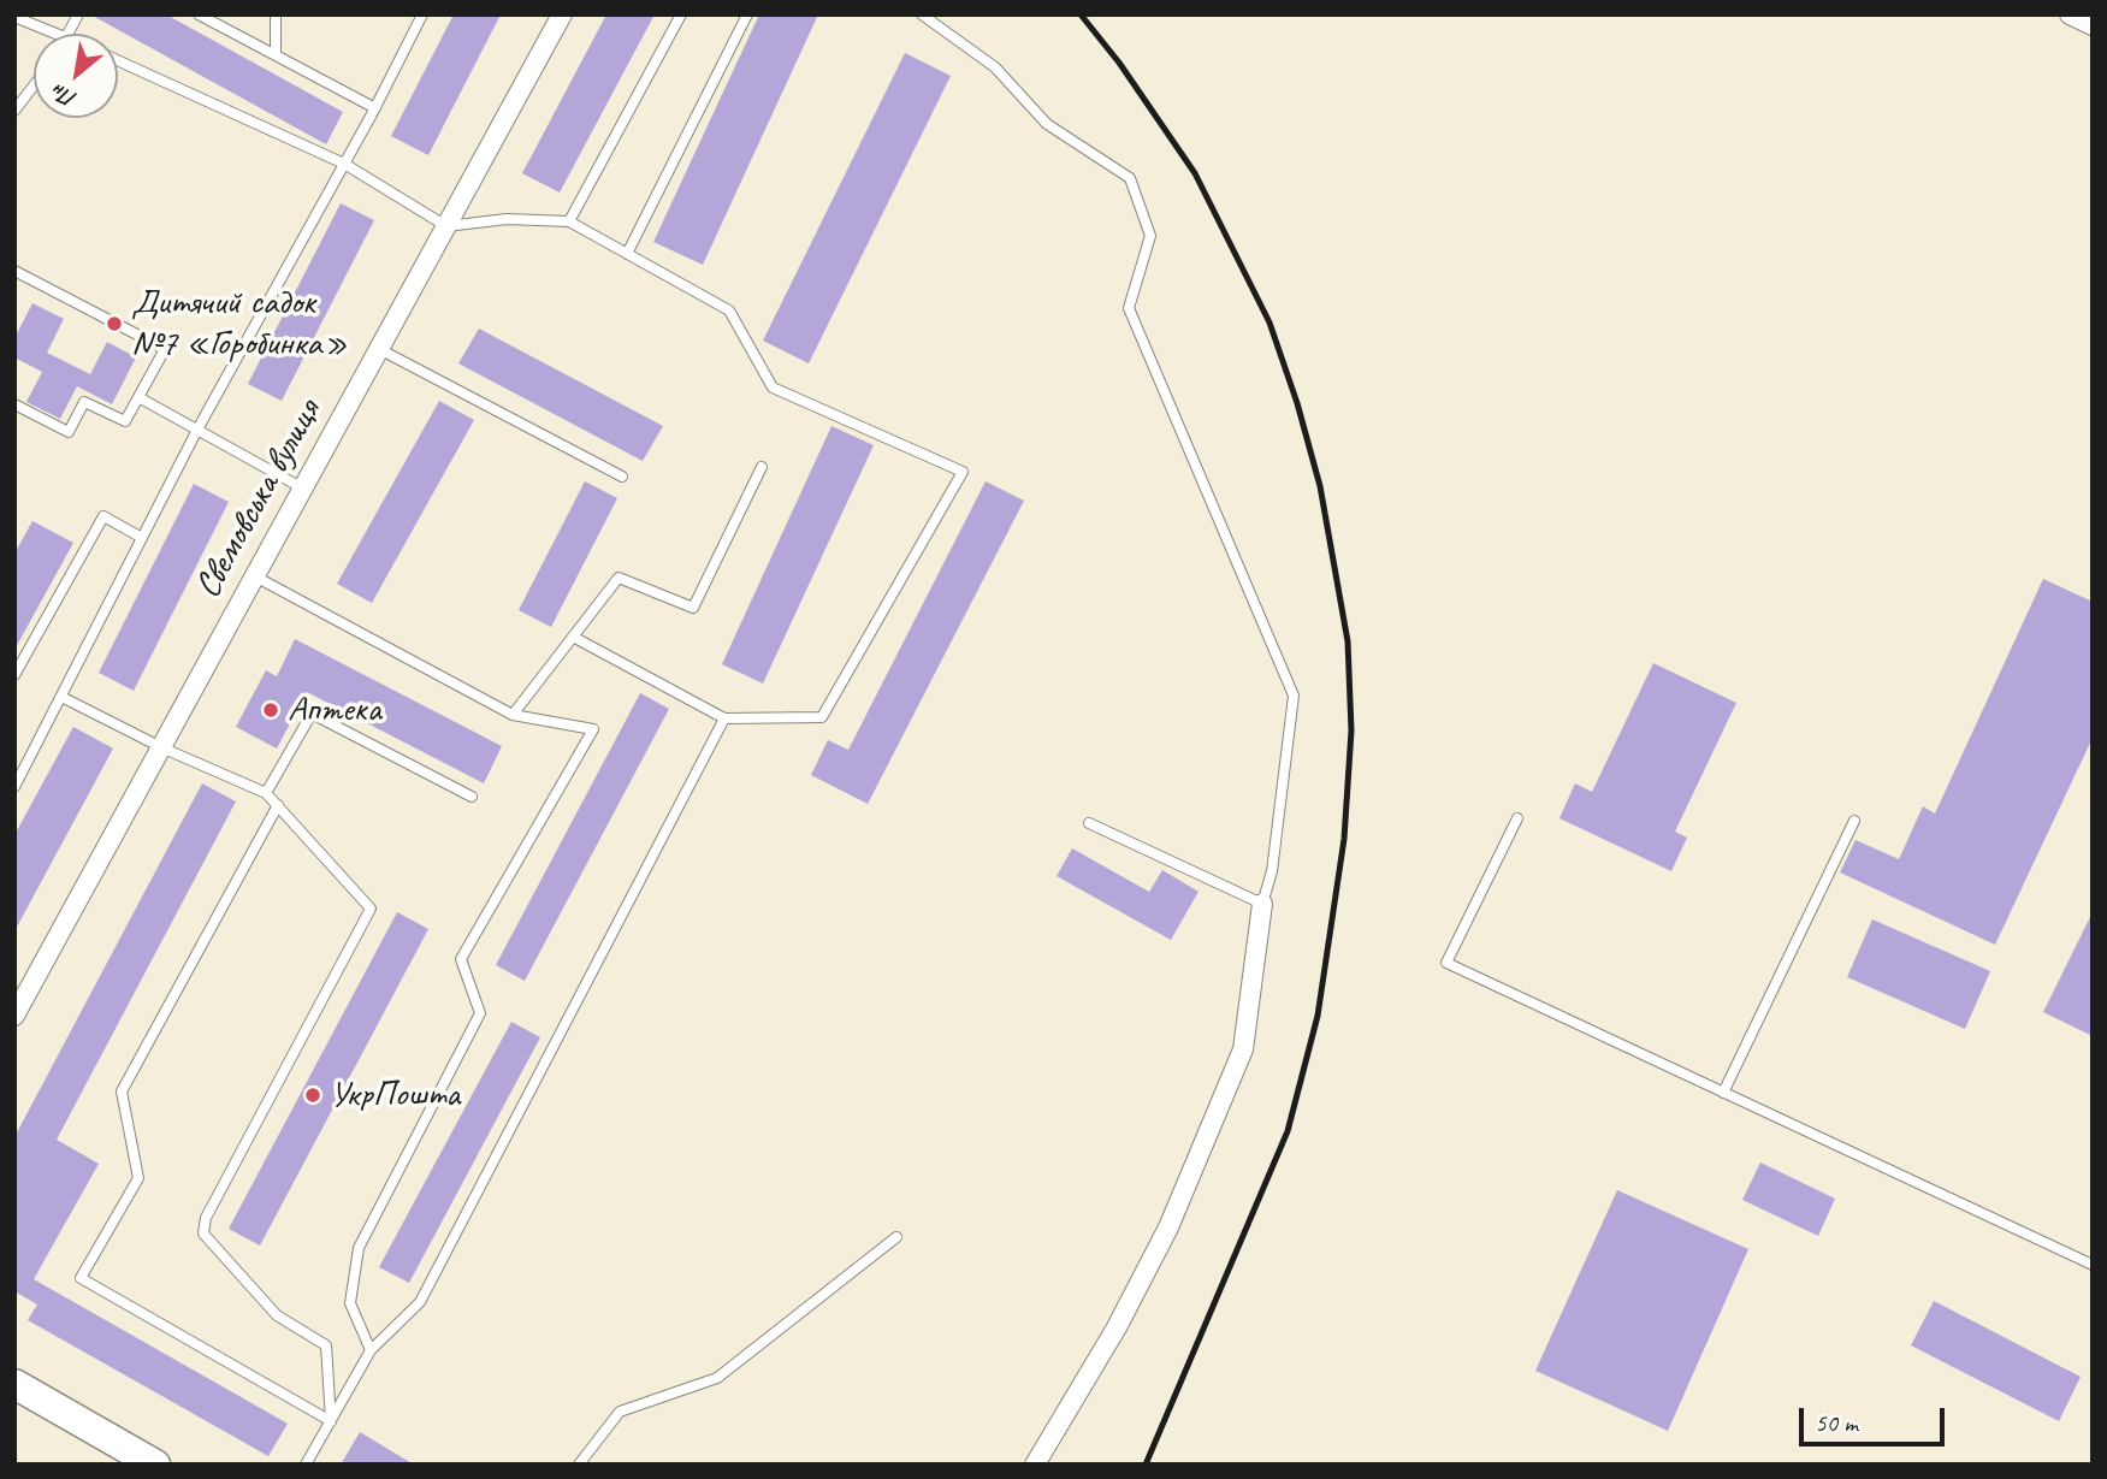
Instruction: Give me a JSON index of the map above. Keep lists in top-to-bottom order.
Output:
{
  "streets": {
    "street": ["Свемовська вулиця"]
  },
  "places": ["Дитячий садок №7 «Горобинка»", "Аптека", "УкрПошта"],
  "scale_bar": "50 m",
  "north": "bottom left"
}
